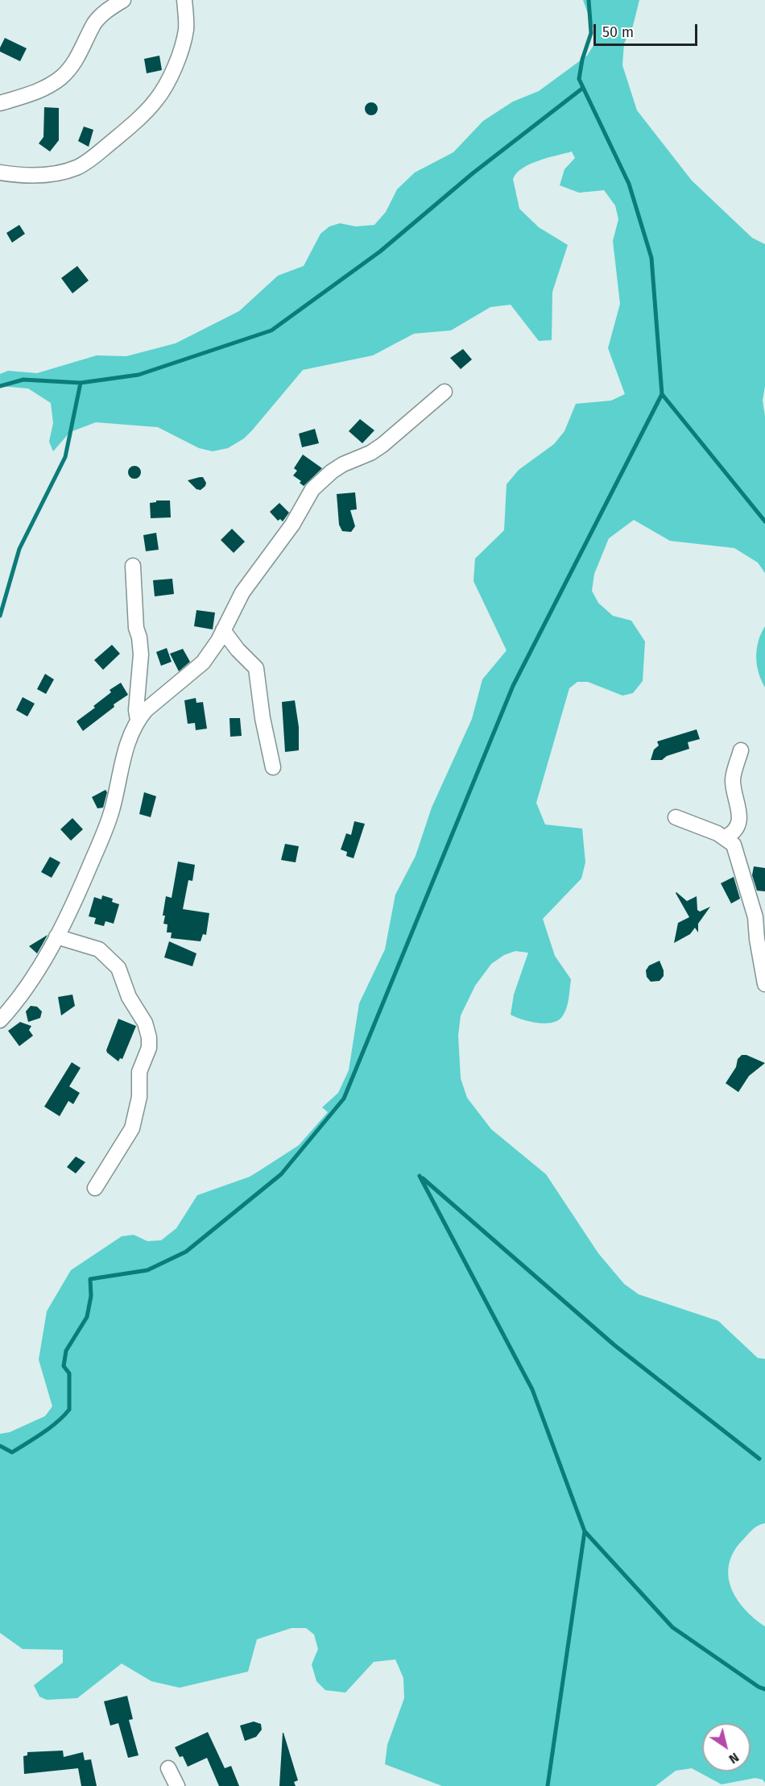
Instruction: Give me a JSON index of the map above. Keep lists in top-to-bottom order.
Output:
{
  "scale_bar": "50 m",
  "north": "bottom right"
}
